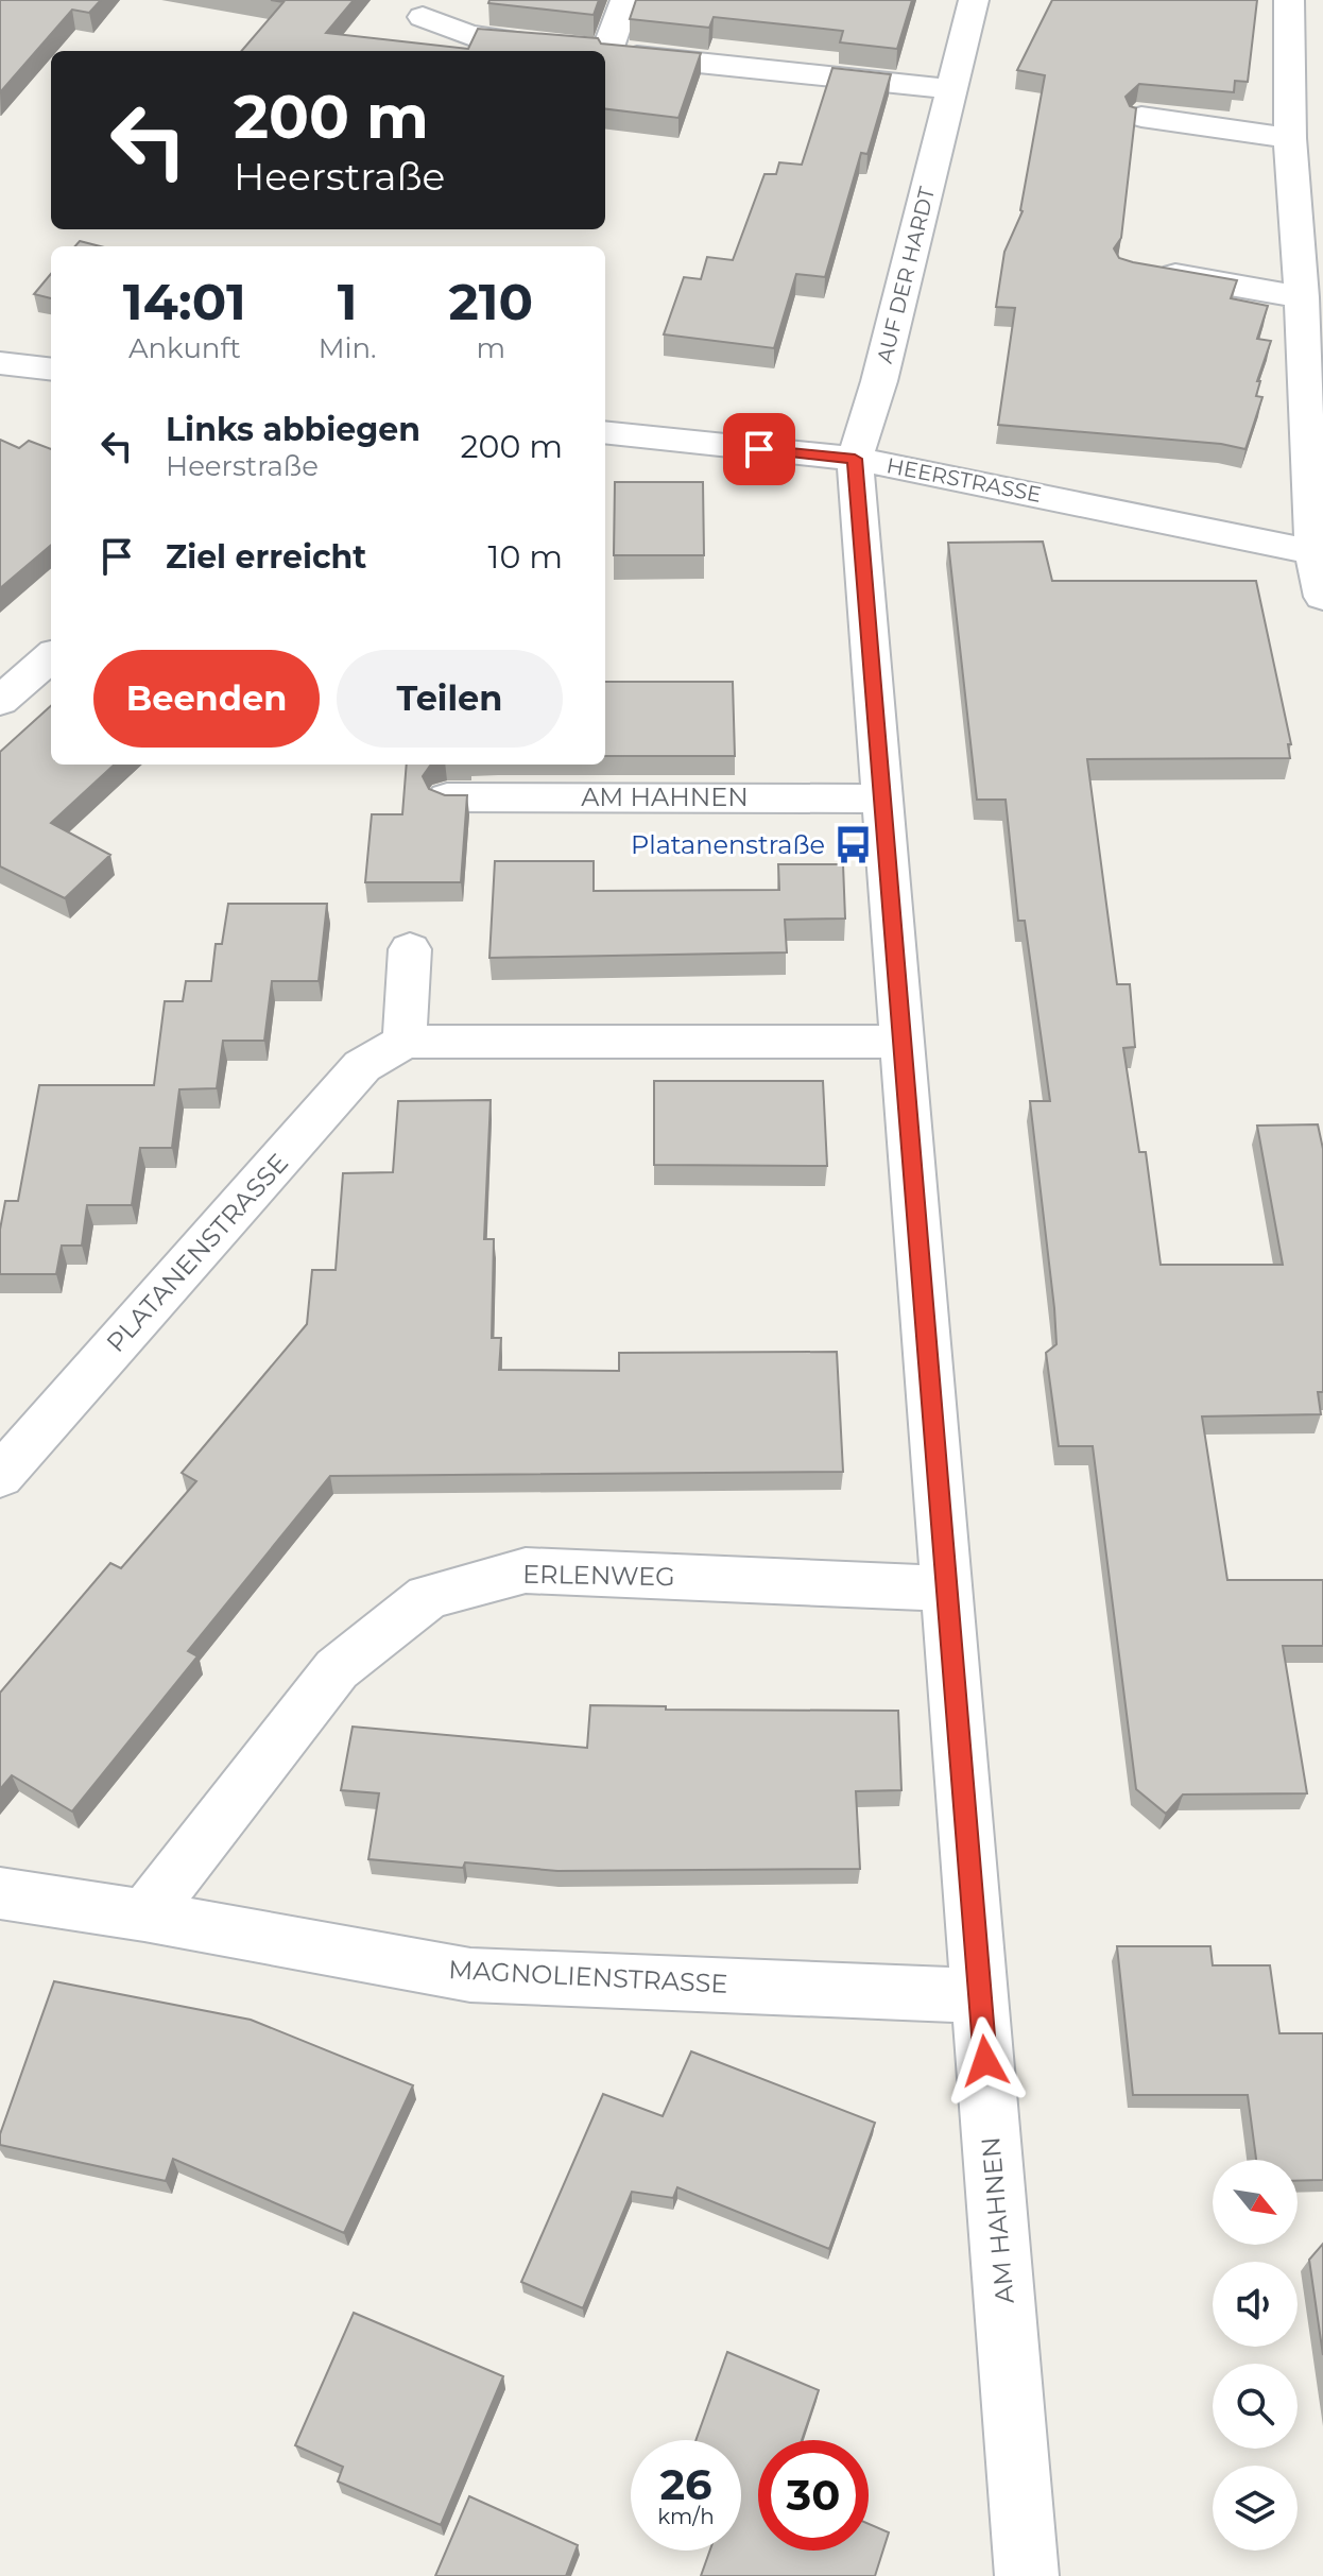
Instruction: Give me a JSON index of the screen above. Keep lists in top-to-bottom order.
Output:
{
  "streets": {
    "street": [
      "AUF DER HARDT",
      "HEERSTRASSE",
      "AM HAHNEN",
      "PLATANENSTRASSE",
      "ERLENWEG",
      "MAGNOLIENSTRASSE"
    ]
  },
  "crossings": [
    ["AUF DER HARDT", "HEERSTRASSE"],
    ["AUF DER HARDT", "AM HAHNEN"],
    ["HEERSTRASSE", "AM HAHNEN"],
    ["AM HAHNEN", "PLATANENSTRASSE"],
    ["AM HAHNEN", "ERLENWEG"],
    ["AM HAHNEN", "MAGNOLIENSTRASSE"],
    ["ERLENWEG", "MAGNOLIENSTRASSE"]
  ],
  "places": {
    "bus stop": ["Platanenstraße"]
  },
  "north": "bottom right",
  "page": {
    "turn": ["200 m", "Heerstraße"],
    "eta": [
      "14:01",
      "Ankunft",
      "1",
      "Min.",
      "210",
      "m"
    ],
    "list": [
      {
        "name": "Links abbiegen",
        "note": "Heerstraße",
        "value": "200 m"
      },
      {
        "name": "Ziel erreicht",
        "value": "10 m"
      }
    ],
    "buttons": ["Beenden", "Teilen"],
    "speed": "26 km/h",
    "limit": "30"
  }
}
